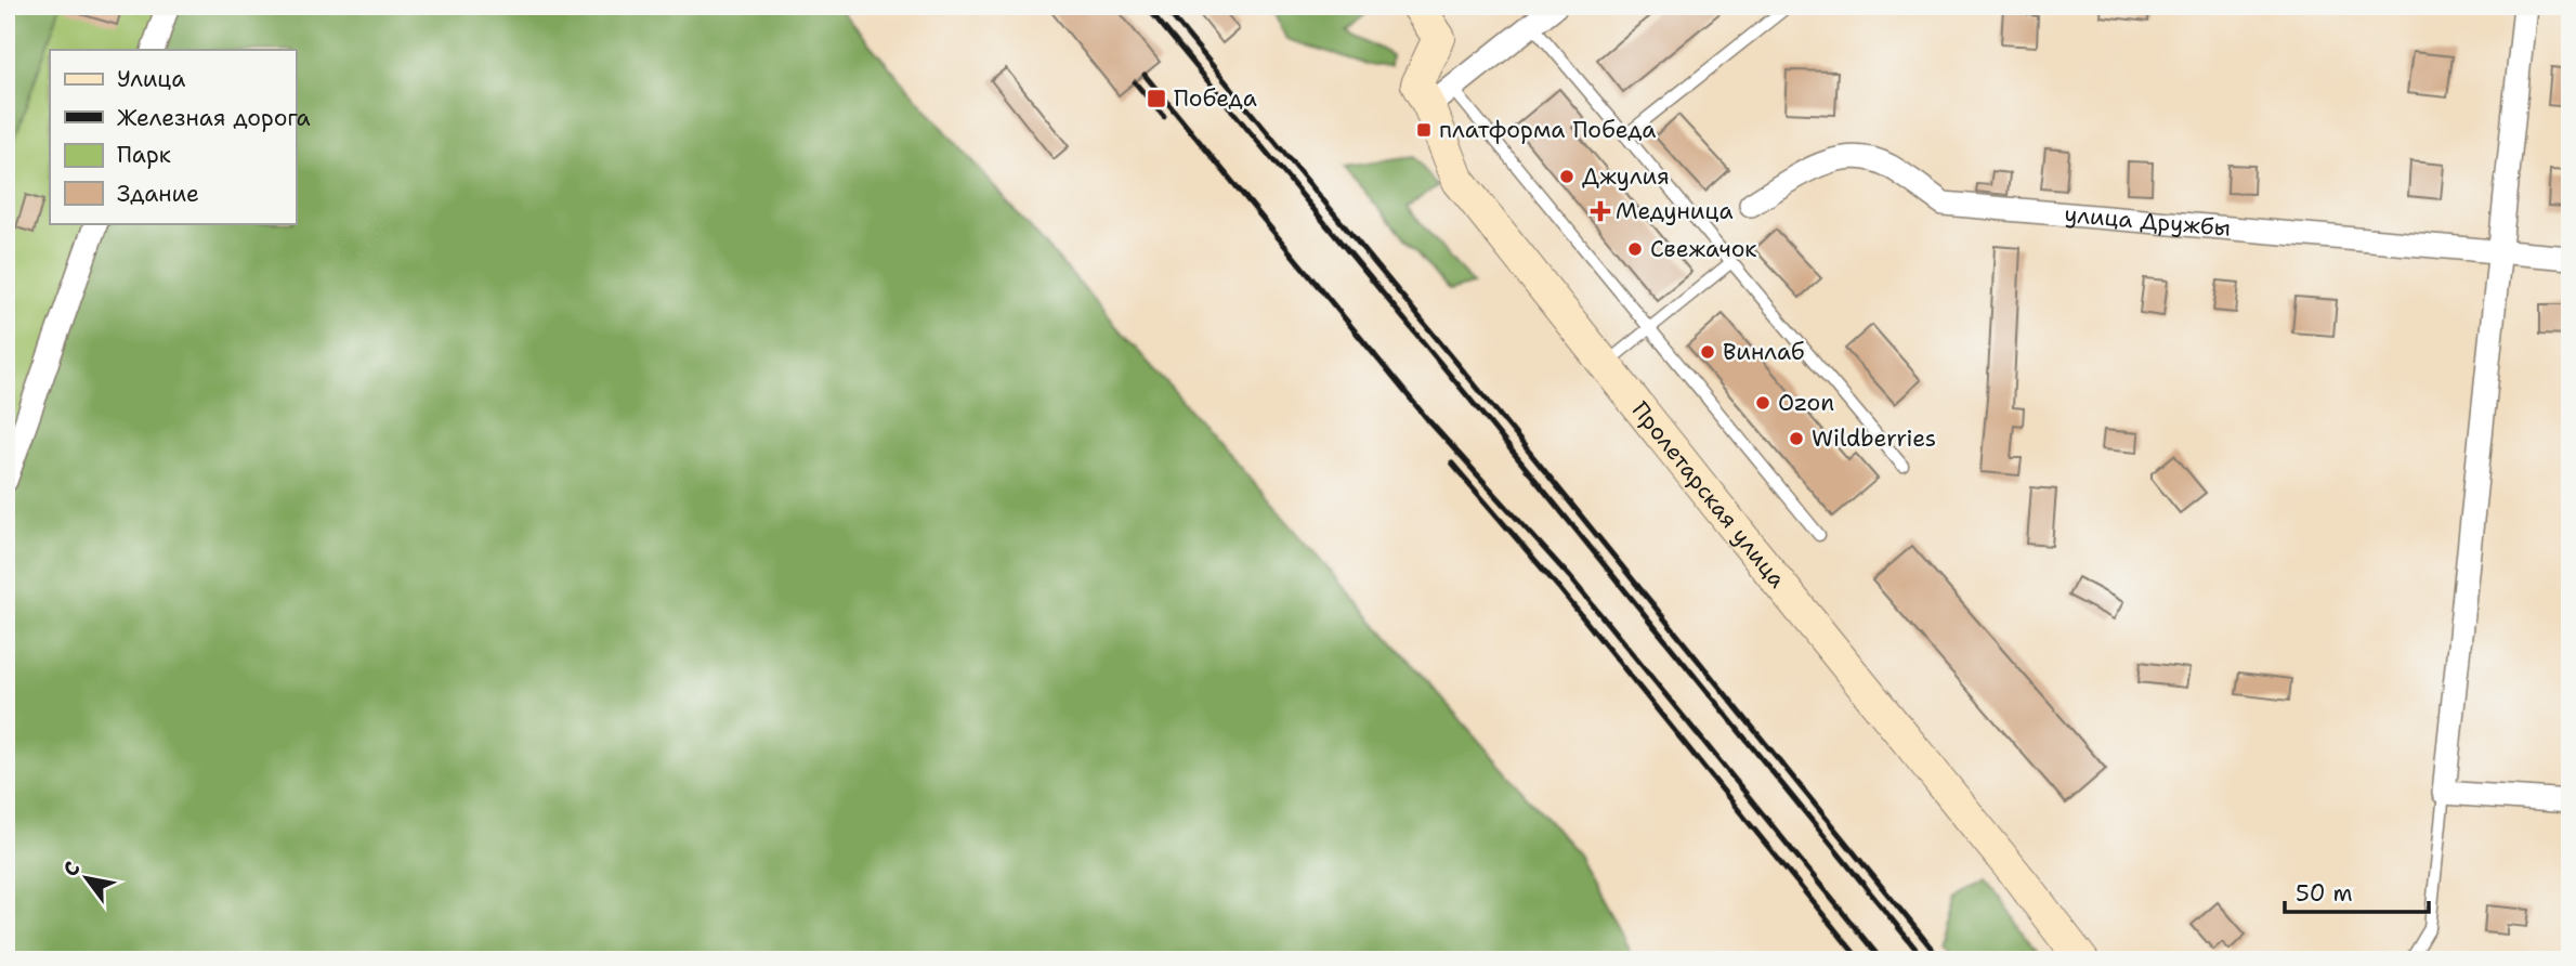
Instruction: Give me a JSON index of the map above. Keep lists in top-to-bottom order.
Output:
{
  "streets": {
    "main road": ["Пролетарская улица"],
    "street": ["улица Дружбы"]
  },
  "places": {
    "transit": ["Победа", "платформа Победа"],
    "other": [
      "Джулия",
      "Свежачок",
      "Винлаб",
      "Ozon",
      "Wildberries"
    ],
    "health": ["Медуница"]
  },
  "legend": [
    "Улица",
    "Железная дорога",
    "Парк",
    "Здание"
  ],
  "scale_bar": "50 m",
  "north": "top left"
}
